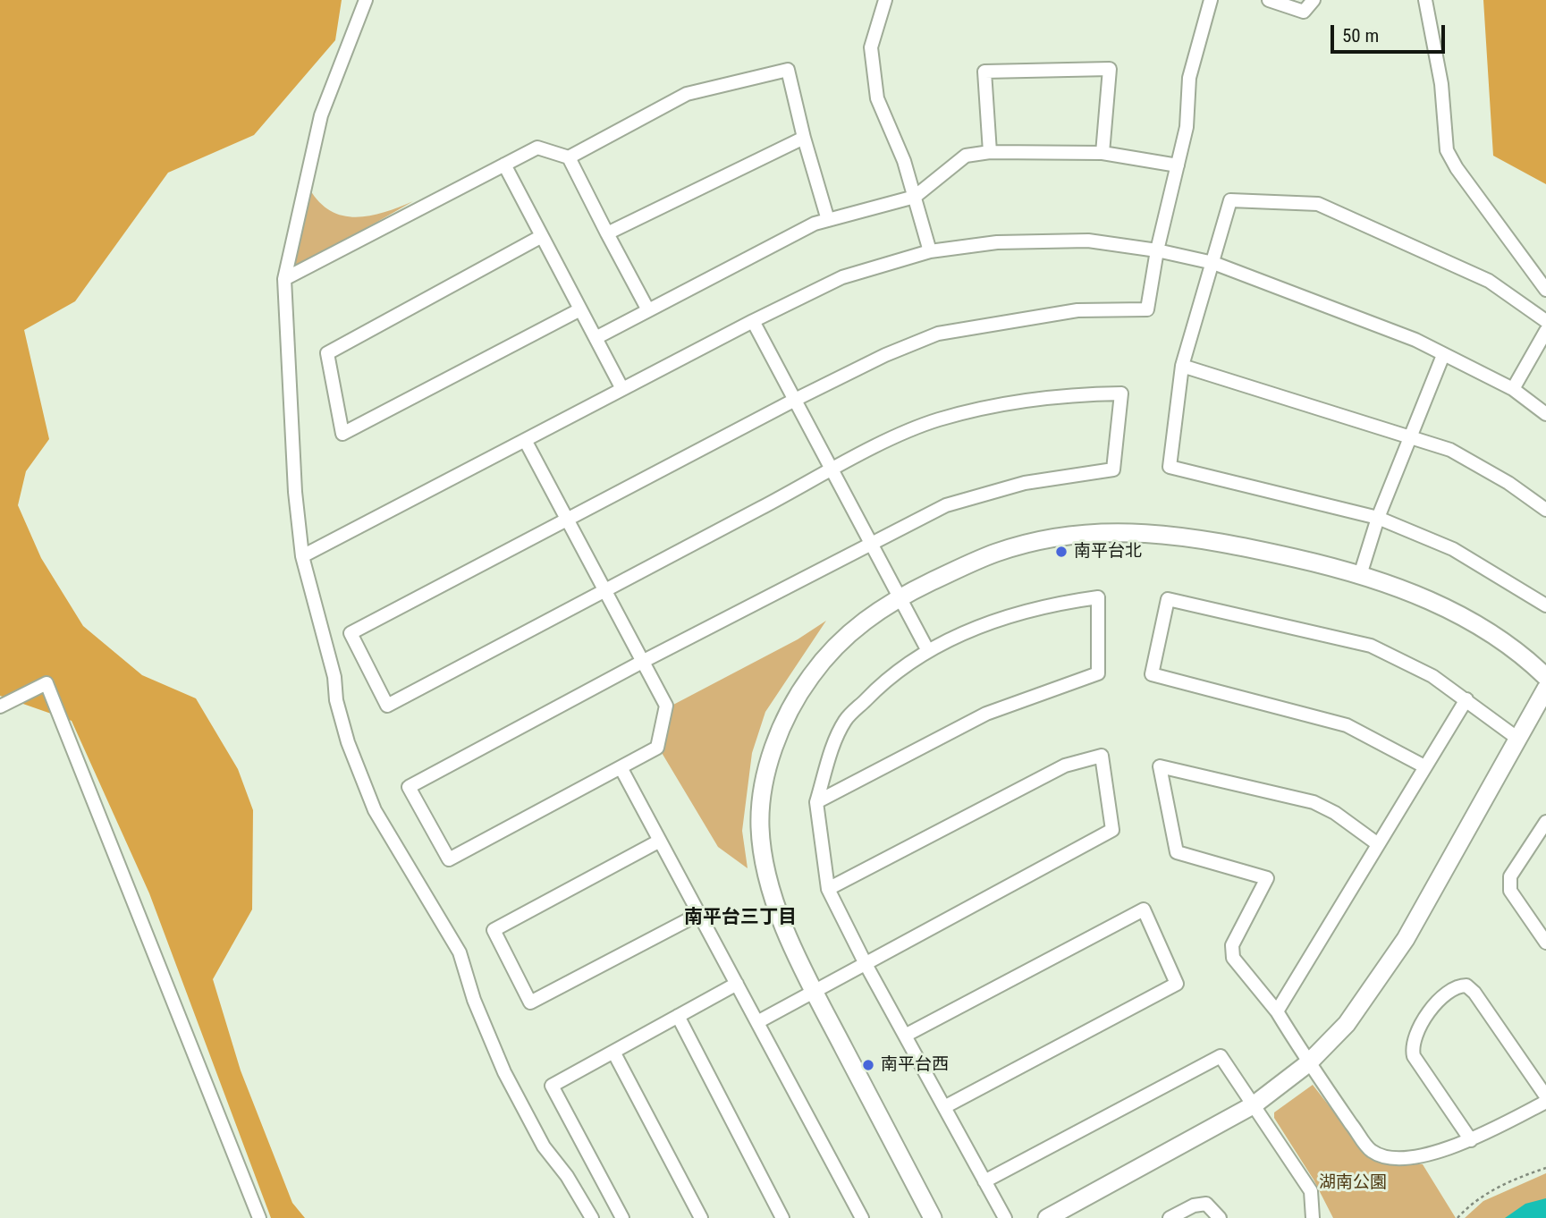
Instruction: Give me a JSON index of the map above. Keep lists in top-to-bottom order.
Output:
{
  "districts": ["南平台三丁目"],
  "parks": ["湖南公園"],
  "places": ["南平台北", "南平台西"],
  "scale_bar": "50 m"
}
